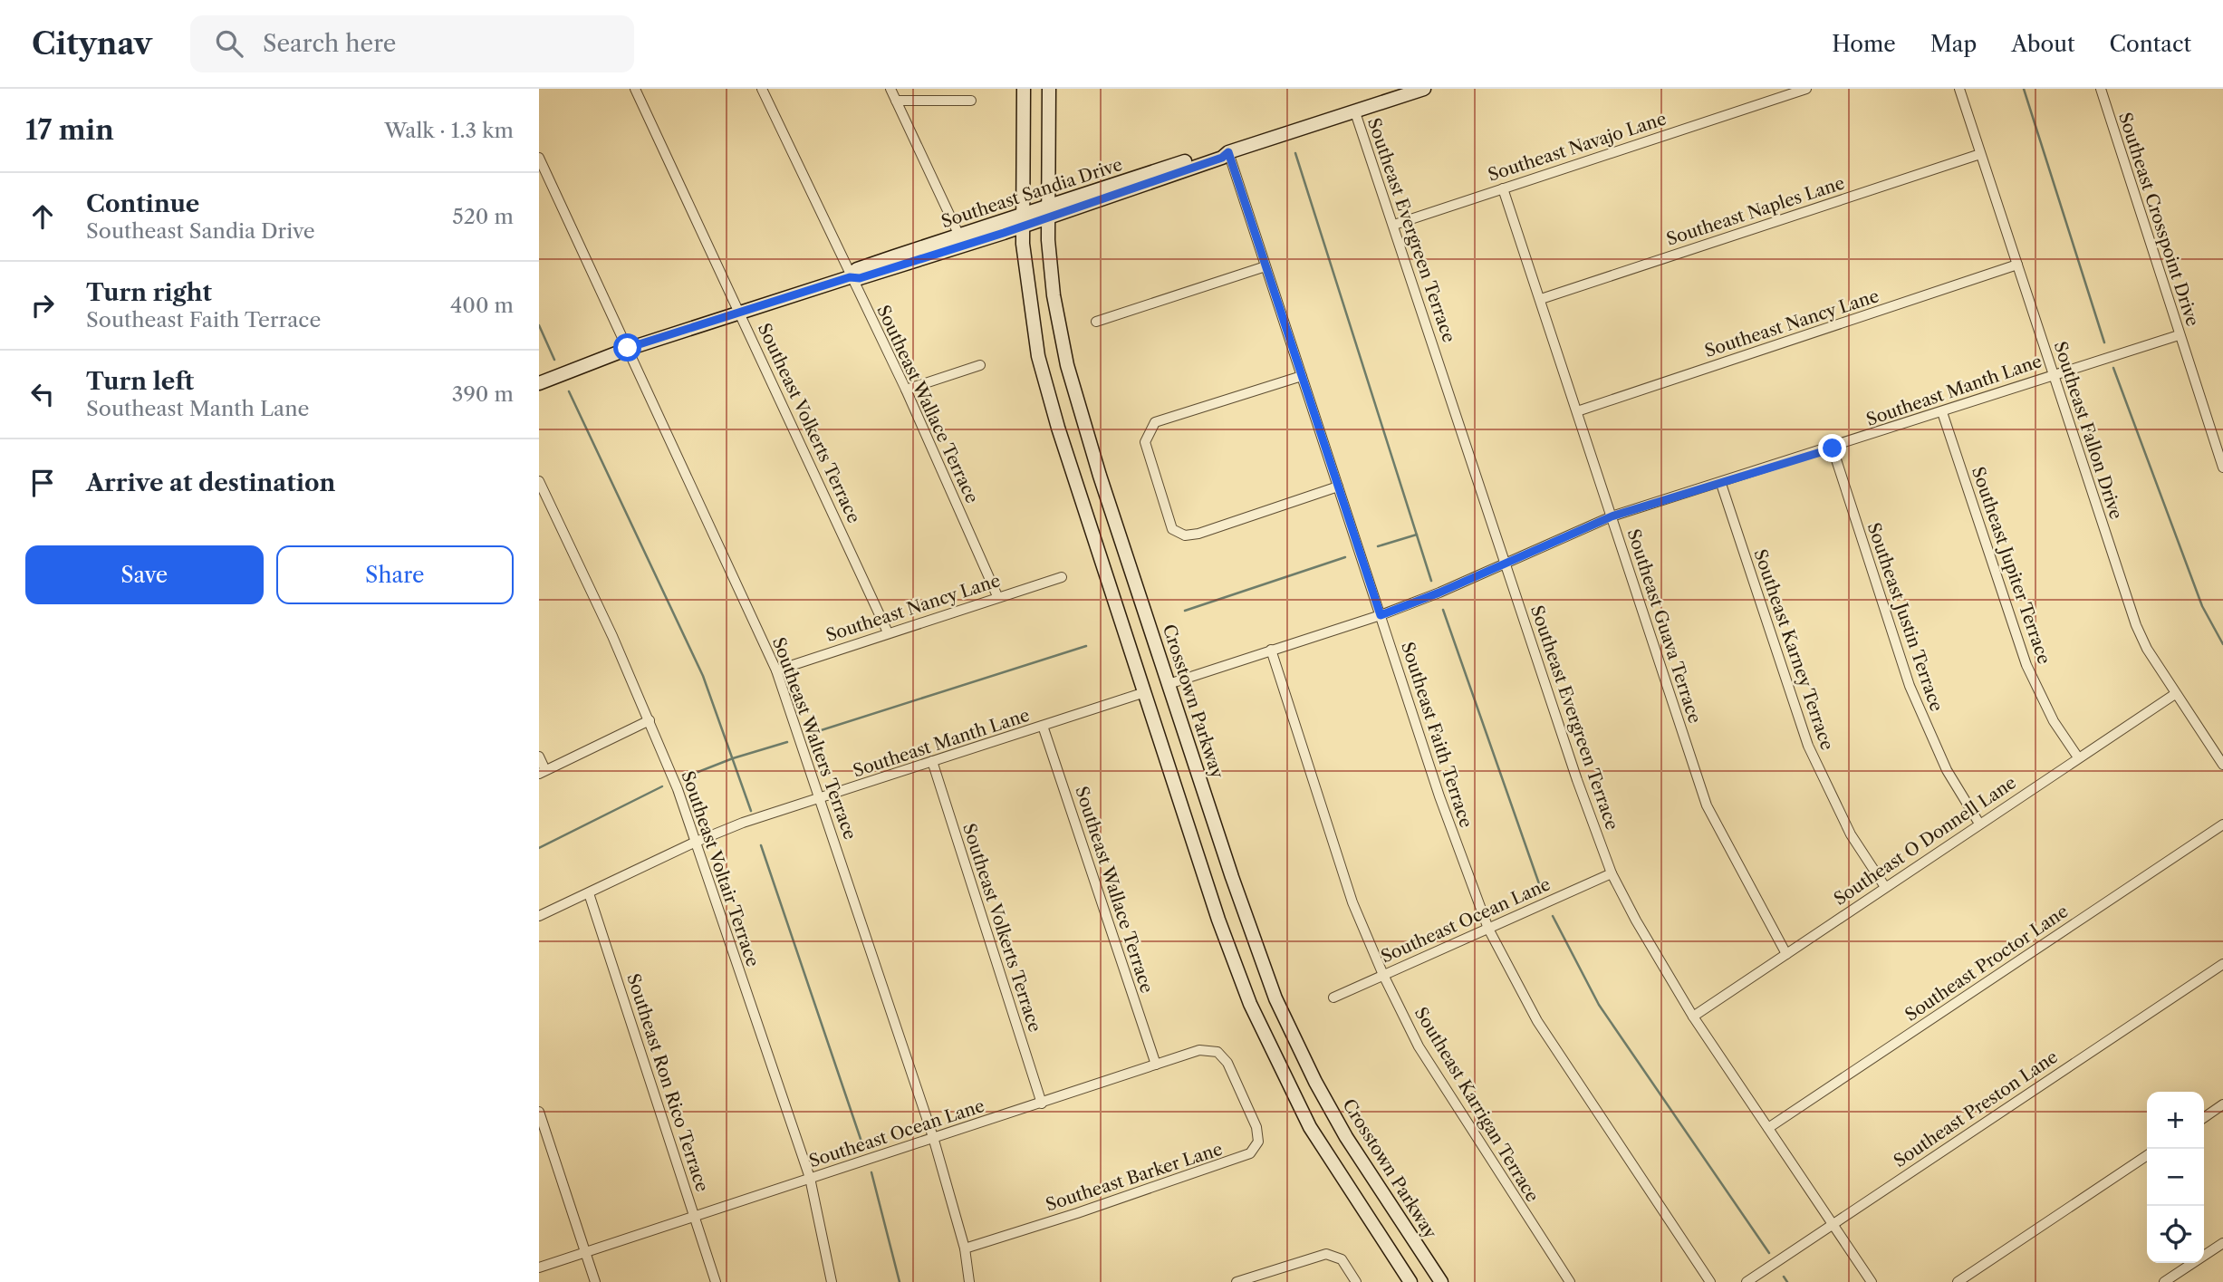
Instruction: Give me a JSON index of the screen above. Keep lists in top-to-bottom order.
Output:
{
  "streets": {
    "main road": ["Southeast Sandia Drive", "Crosstown Parkway"],
    "street": [
      "Southeast Navajo Lane",
      "Southeast Naples Lane",
      "Southeast Crosspoint Drive",
      "Southeast Evergreen Terrace",
      "Southeast Nancy Lane",
      "Southeast Manth Lane",
      "Southeast Wallace Terrace",
      "Southeast Volkerts Terrace",
      "Southeast Fallon Drive",
      "Southeast Jupiter Terrace",
      "Southeast Justin Terrace",
      "Southeast Guava Terrace",
      "Southeast Karney Terrace",
      "Southeast Faith Terrace",
      "Southeast Walters Terrace",
      "Southeast O Donnell Lane",
      "Southeast Voltair Terrace",
      "Southeast Ocean Lane",
      "Southeast Proctor Lane",
      "Southeast Ron Rico Terrace",
      "Southeast Karrigan Terrace",
      "Southeast Preston Lane",
      "Southeast Barker Lane"
    ]
  },
  "crossings": [
    ["Southeast Navajo Lane", "Southeast Evergreen Terrace"],
    ["Southeast Navajo Lane", "Southeast Guava Terrace"],
    ["Southeast Sandia Drive", "Southeast Evergreen Terrace"],
    ["Southeast Sandia Drive", "Southeast Wallace Terrace"],
    ["Southeast Sandia Drive", "Southeast Volkerts Terrace"],
    ["Southeast Sandia Drive", "Crosstown Parkway"],
    ["Southeast Sandia Drive", "Southeast Faith Terrace"],
    ["Southeast Sandia Drive", "Southeast Walters Terrace"],
    ["Southeast Naples Lane", "Southeast Fallon Drive"],
    ["Southeast Naples Lane", "Southeast Guava Terrace"],
    ["Southeast Crosspoint Drive", "Southeast Manth Lane"],
    ["Southeast Evergreen Terrace", "Southeast Manth Lane"],
    ["Southeast Evergreen Terrace", "Southeast O Donnell Lane"],
    ["Southeast Evergreen Terrace", "Southeast Ocean Lane"],
    ["Southeast Evergreen Terrace", "Southeast Proctor Lane"],
    ["Southeast Evergreen Terrace", "Southeast Preston Lane"],
    ["Southeast Nancy Lane", "Southeast Wallace Terrace"],
    ["Southeast Nancy Lane", "Southeast Volkerts Terrace"],
    ["Southeast Nancy Lane", "Southeast Fallon Drive"],
    ["Southeast Nancy Lane", "Southeast Guava Terrace"],
    ["Southeast Nancy Lane", "Southeast Walters Terrace"],
    ["Southeast Manth Lane", "Southeast Wallace Terrace"],
    ["Southeast Manth Lane", "Southeast Volkerts Terrace"],
    ["Southeast Manth Lane", "Southeast Fallon Drive"],
    ["Southeast Manth Lane", "Southeast Jupiter Terrace"],
    ["Southeast Manth Lane", "Southeast Justin Terrace"],
    ["Southeast Manth Lane", "Southeast Guava Terrace"],
    ["Southeast Manth Lane", "Southeast Karney Terrace"],
    ["Southeast Manth Lane", "Crosstown Parkway"],
    ["Southeast Manth Lane", "Southeast Faith Terrace"],
    ["Southeast Manth Lane", "Southeast Walters Terrace"],
    ["Southeast Manth Lane", "Southeast Voltair Terrace"],
    ["Southeast Manth Lane", "Southeast Ron Rico Terrace"],
    ["Southeast Manth Lane", "Southeast Karrigan Terrace"],
    ["Southeast Wallace Terrace", "Southeast Ocean Lane"],
    ["Southeast Volkerts Terrace", "Southeast Ocean Lane"],
    ["Southeast Fallon Drive", "Southeast O Donnell Lane"],
    ["Southeast Jupiter Terrace", "Southeast O Donnell Lane"],
    ["Southeast Justin Terrace", "Southeast O Donnell Lane"],
    ["Southeast Guava Terrace", "Southeast O Donnell Lane"],
    ["Southeast Karney Terrace", "Southeast O Donnell Lane"],
    ["Southeast Faith Terrace", "Southeast Ocean Lane"],
    ["Southeast Walters Terrace", "Southeast Ocean Lane"],
    ["Southeast Walters Terrace", "Southeast Barker Lane"],
    ["Southeast Voltair Terrace", "Southeast Ocean Lane"],
    ["Southeast Ocean Lane", "Southeast Ron Rico Terrace"],
    ["Southeast Ocean Lane", "Southeast Karrigan Terrace"],
    ["Southeast Ocean Lane", "Southeast Barker Lane"]
  ],
  "page": {
    "header": "Citynav",
    "search": "Search here",
    "nav": [
      "Home",
      "Map",
      "About",
      "Contact"
    ],
    "heading": ["17 min", "Walk · 1.3 km"],
    "list": [
      ["Continue", "Southeast Sandia Drive", "520 m"],
      ["Turn right", "Southeast Faith Terrace", "400 m"],
      ["Turn left", "Southeast Manth Lane", "390 m"],
      "Arrive at destination"
    ],
    "buttons": ["Save", "Share"],
    "map_buttons": ["+", "−"]
  }
}
